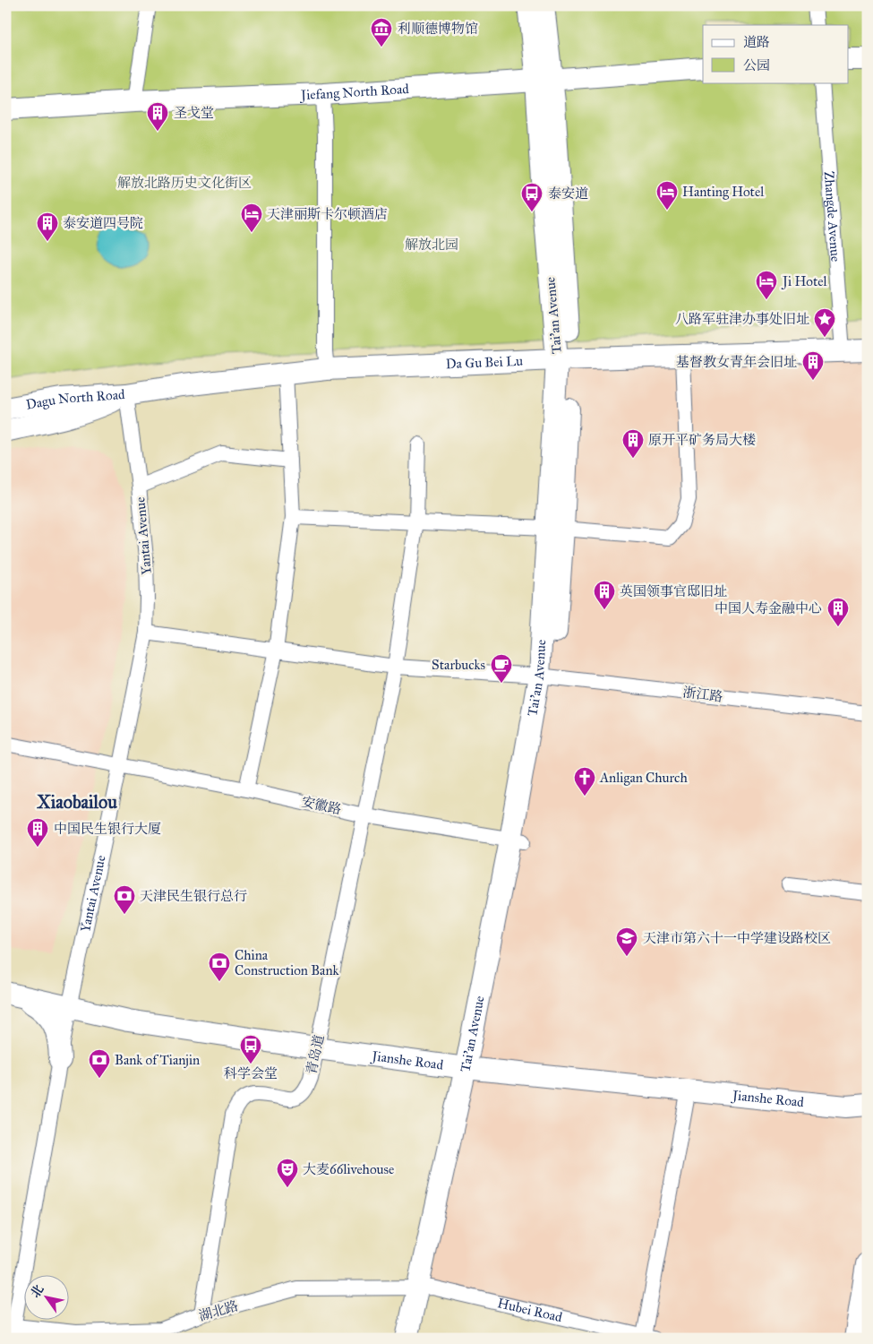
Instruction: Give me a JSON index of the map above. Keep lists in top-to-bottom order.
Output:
{
  "streets": {
    "street": [
      "Jiefang North Road",
      "Zhangde Avenue",
      "Tai'an Avenue",
      "Da Gu Bei Lu",
      "Dagu North Road",
      "Yantai Avenue",
      "浙江路",
      "安徽路",
      "青岛道",
      "Jianshe Road",
      "Hubei Road",
      "湖北路"
    ]
  },
  "crossings": [
    ["Jiefang North Road", "Tai'an Avenue"],
    ["Zhangde Avenue", "Da Gu Bei Lu"],
    ["Tai'an Avenue", "Da Gu Bei Lu"],
    ["Tai'an Avenue", "浙江路"],
    ["Tai'an Avenue", "安徽路"],
    ["Tai'an Avenue", "Jianshe Road"],
    ["Tai'an Avenue", "Hubei Road"],
    ["Tai'an Avenue", "湖北路"],
    ["Da Gu Bei Lu", "Dagu North Road"],
    ["Da Gu Bei Lu", "Yantai Avenue"],
    ["Dagu North Road", "Yantai Avenue"],
    ["Yantai Avenue", "浙江路"],
    ["Yantai Avenue", "安徽路"],
    ["Yantai Avenue", "Jianshe Road"],
    ["Yantai Avenue", "湖北路"],
    ["浙江路", "青岛道"],
    ["安徽路", "青岛道"],
    ["青岛道", "Jianshe Road"],
    ["青岛道", "湖北路"],
    ["Hubei Road", "湖北路"]
  ],
  "districts": ["Xiaobailou"],
  "parks": ["解放北路历史文化街区", "解放北园"],
  "places": {
    "museum": ["利顺德博物馆"],
    "building": [
      "圣戈堂",
      "泰安道四号院",
      "基督教女青年会旧址",
      "原开平矿务局大楼",
      "英国领事官邸旧址",
      "中国人寿金融中心",
      "中国民生银行大厦"
    ],
    "hotel": ["Hanting Hotel", "天津丽斯卡尔顿酒店", "Ji Hotel"],
    "bus stop": ["泰安道", "科学会堂"],
    "place": ["八路军驻津办事处旧址"],
    "cafe": ["Starbucks"],
    "church": ["Anligan Church"],
    "bank": ["天津民生银行总行", "China Construction Bank", "Bank of Tianjin"],
    "school or university": ["天津市第六十一中学建设路校区"],
    "theatre": ["大麦66livehouse"]
  },
  "legend": ["道路", "公园"],
  "north": "top left"
}
